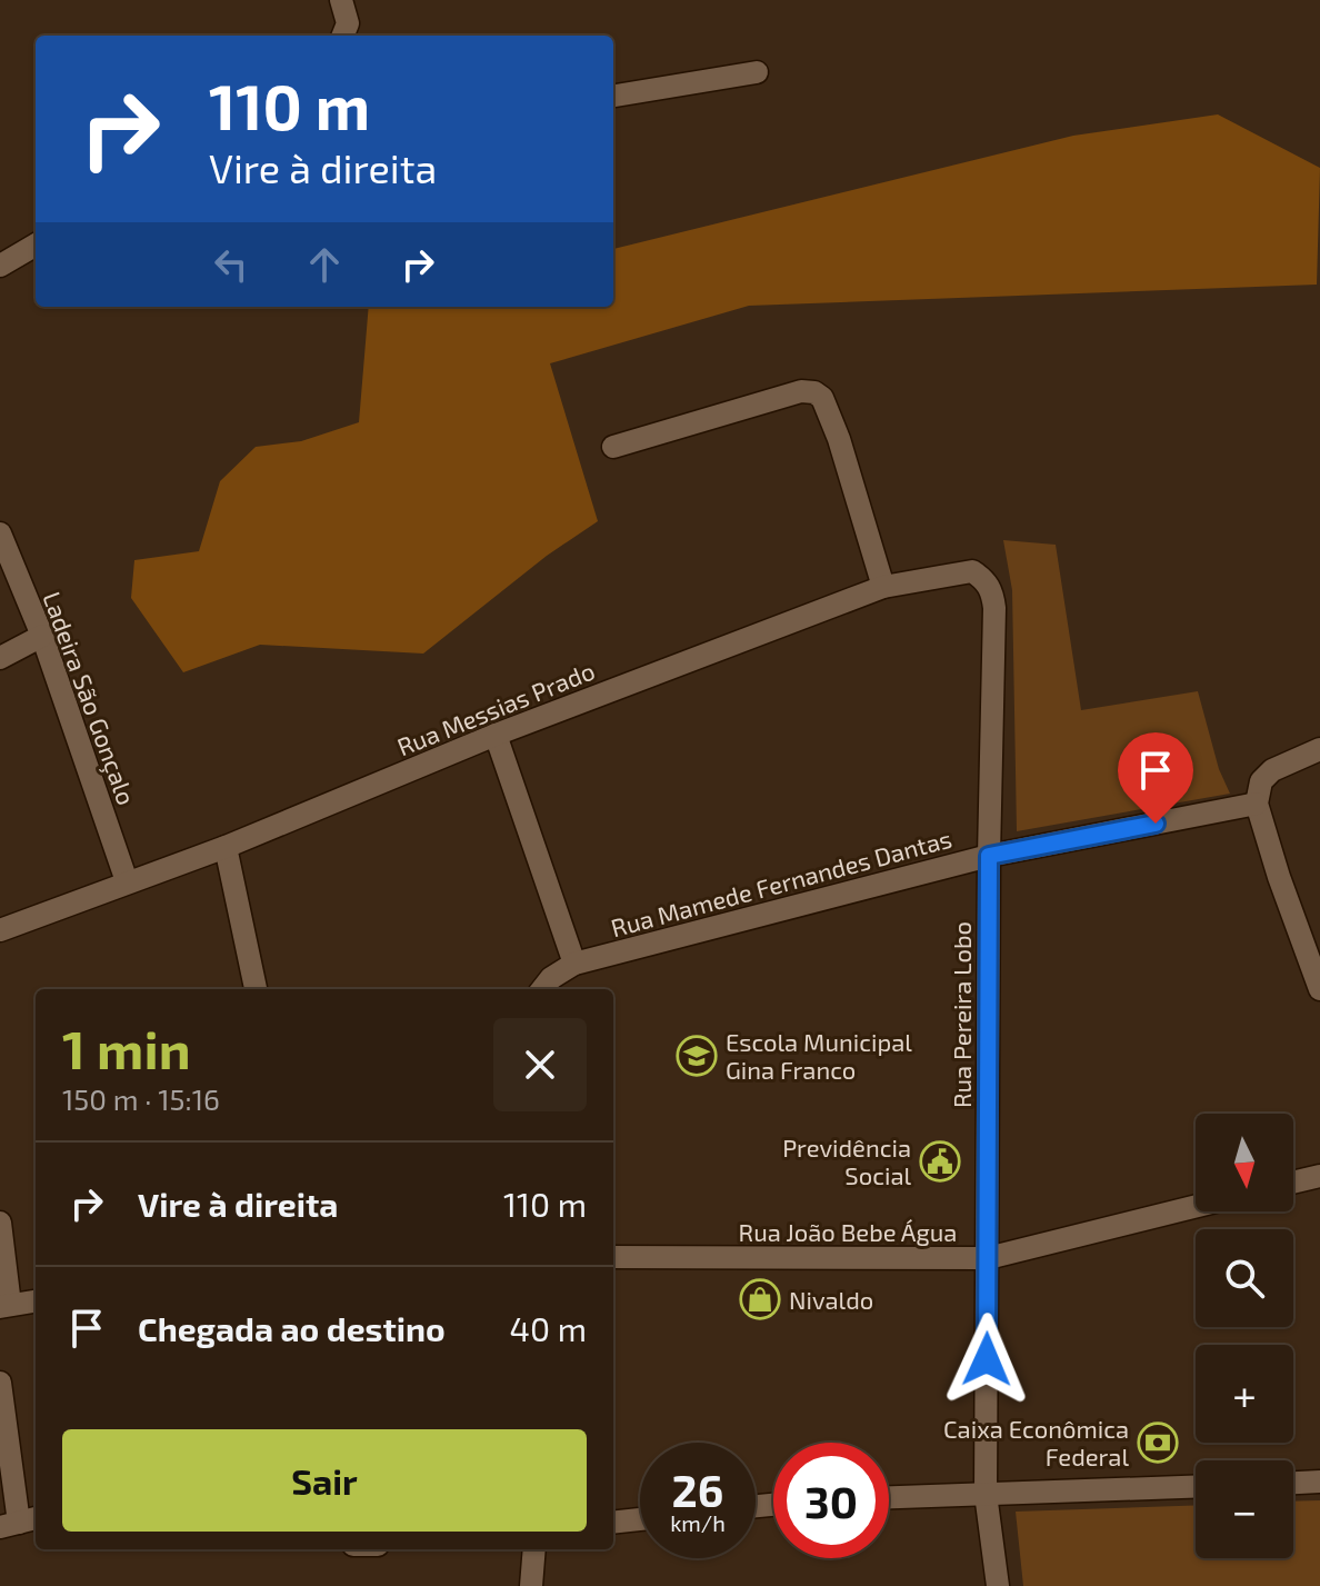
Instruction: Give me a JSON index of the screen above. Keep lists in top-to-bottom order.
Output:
{
  "streets": {
    "street": [
      "Ladeira São Gonçalo",
      "Rua Messias Prado",
      "Rua Mamede Fernandes Dantas",
      "Rua Pereira Lobo",
      "Rua João Bebe Água"
    ]
  },
  "crossings": [
    ["Ladeira São Gonçalo", "Rua Messias Prado"],
    ["Rua Messias Prado", "Rua Pereira Lobo"],
    ["Rua Mamede Fernandes Dantas", "Rua Pereira Lobo"],
    ["Rua Pereira Lobo", "Rua João Bebe Água"]
  ],
  "places": {
    "school or university": ["Escola Municipal Gina Franco"],
    "public building": ["Previdência Social"],
    "shop": ["Nivaldo"],
    "bank": ["Caixa Econômica Federal"]
  },
  "north": "bottom",
  "page": {
    "turn": ["110 m", "Vire à direita"],
    "heading": ["1 min", "150 m · 15:16"],
    "map_buttons": ["+", "−"],
    "list": [
      {
        "name": "Vire à direita",
        "value": "110 m"
      },
      {
        "name": "Chegada ao destino",
        "value": "40 m"
      }
    ],
    "buttons": "Sair",
    "speed": "26 km/h",
    "limit": "30"
  }
}
